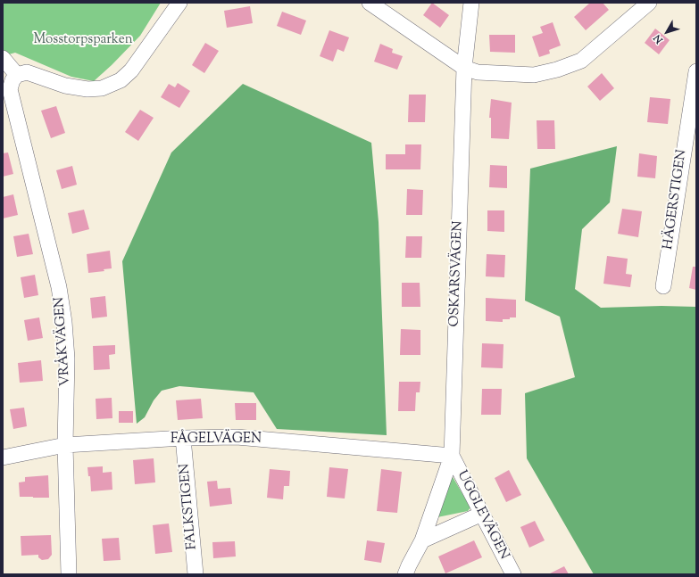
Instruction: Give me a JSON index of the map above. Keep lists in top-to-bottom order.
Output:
{
  "streets": {
    "street": [
      "HÄGERSTIGEN",
      "OSKARSVÄGEN",
      "VRÅKVÄGEN",
      "FÅGELVÄGEN",
      "FALKSTIGEN",
      "UGGLEVÄGEN"
    ]
  },
  "crossings": [
    ["OSKARSVÄGEN", "FÅGELVÄGEN"],
    ["OSKARSVÄGEN", "UGGLEVÄGEN"],
    ["VRÅKVÄGEN", "FÅGELVÄGEN"],
    ["FÅGELVÄGEN", "FALKSTIGEN"],
    ["FÅGELVÄGEN", "UGGLEVÄGEN"]
  ],
  "parks": ["Mosstorpsparken"],
  "north": "bottom left"
}
